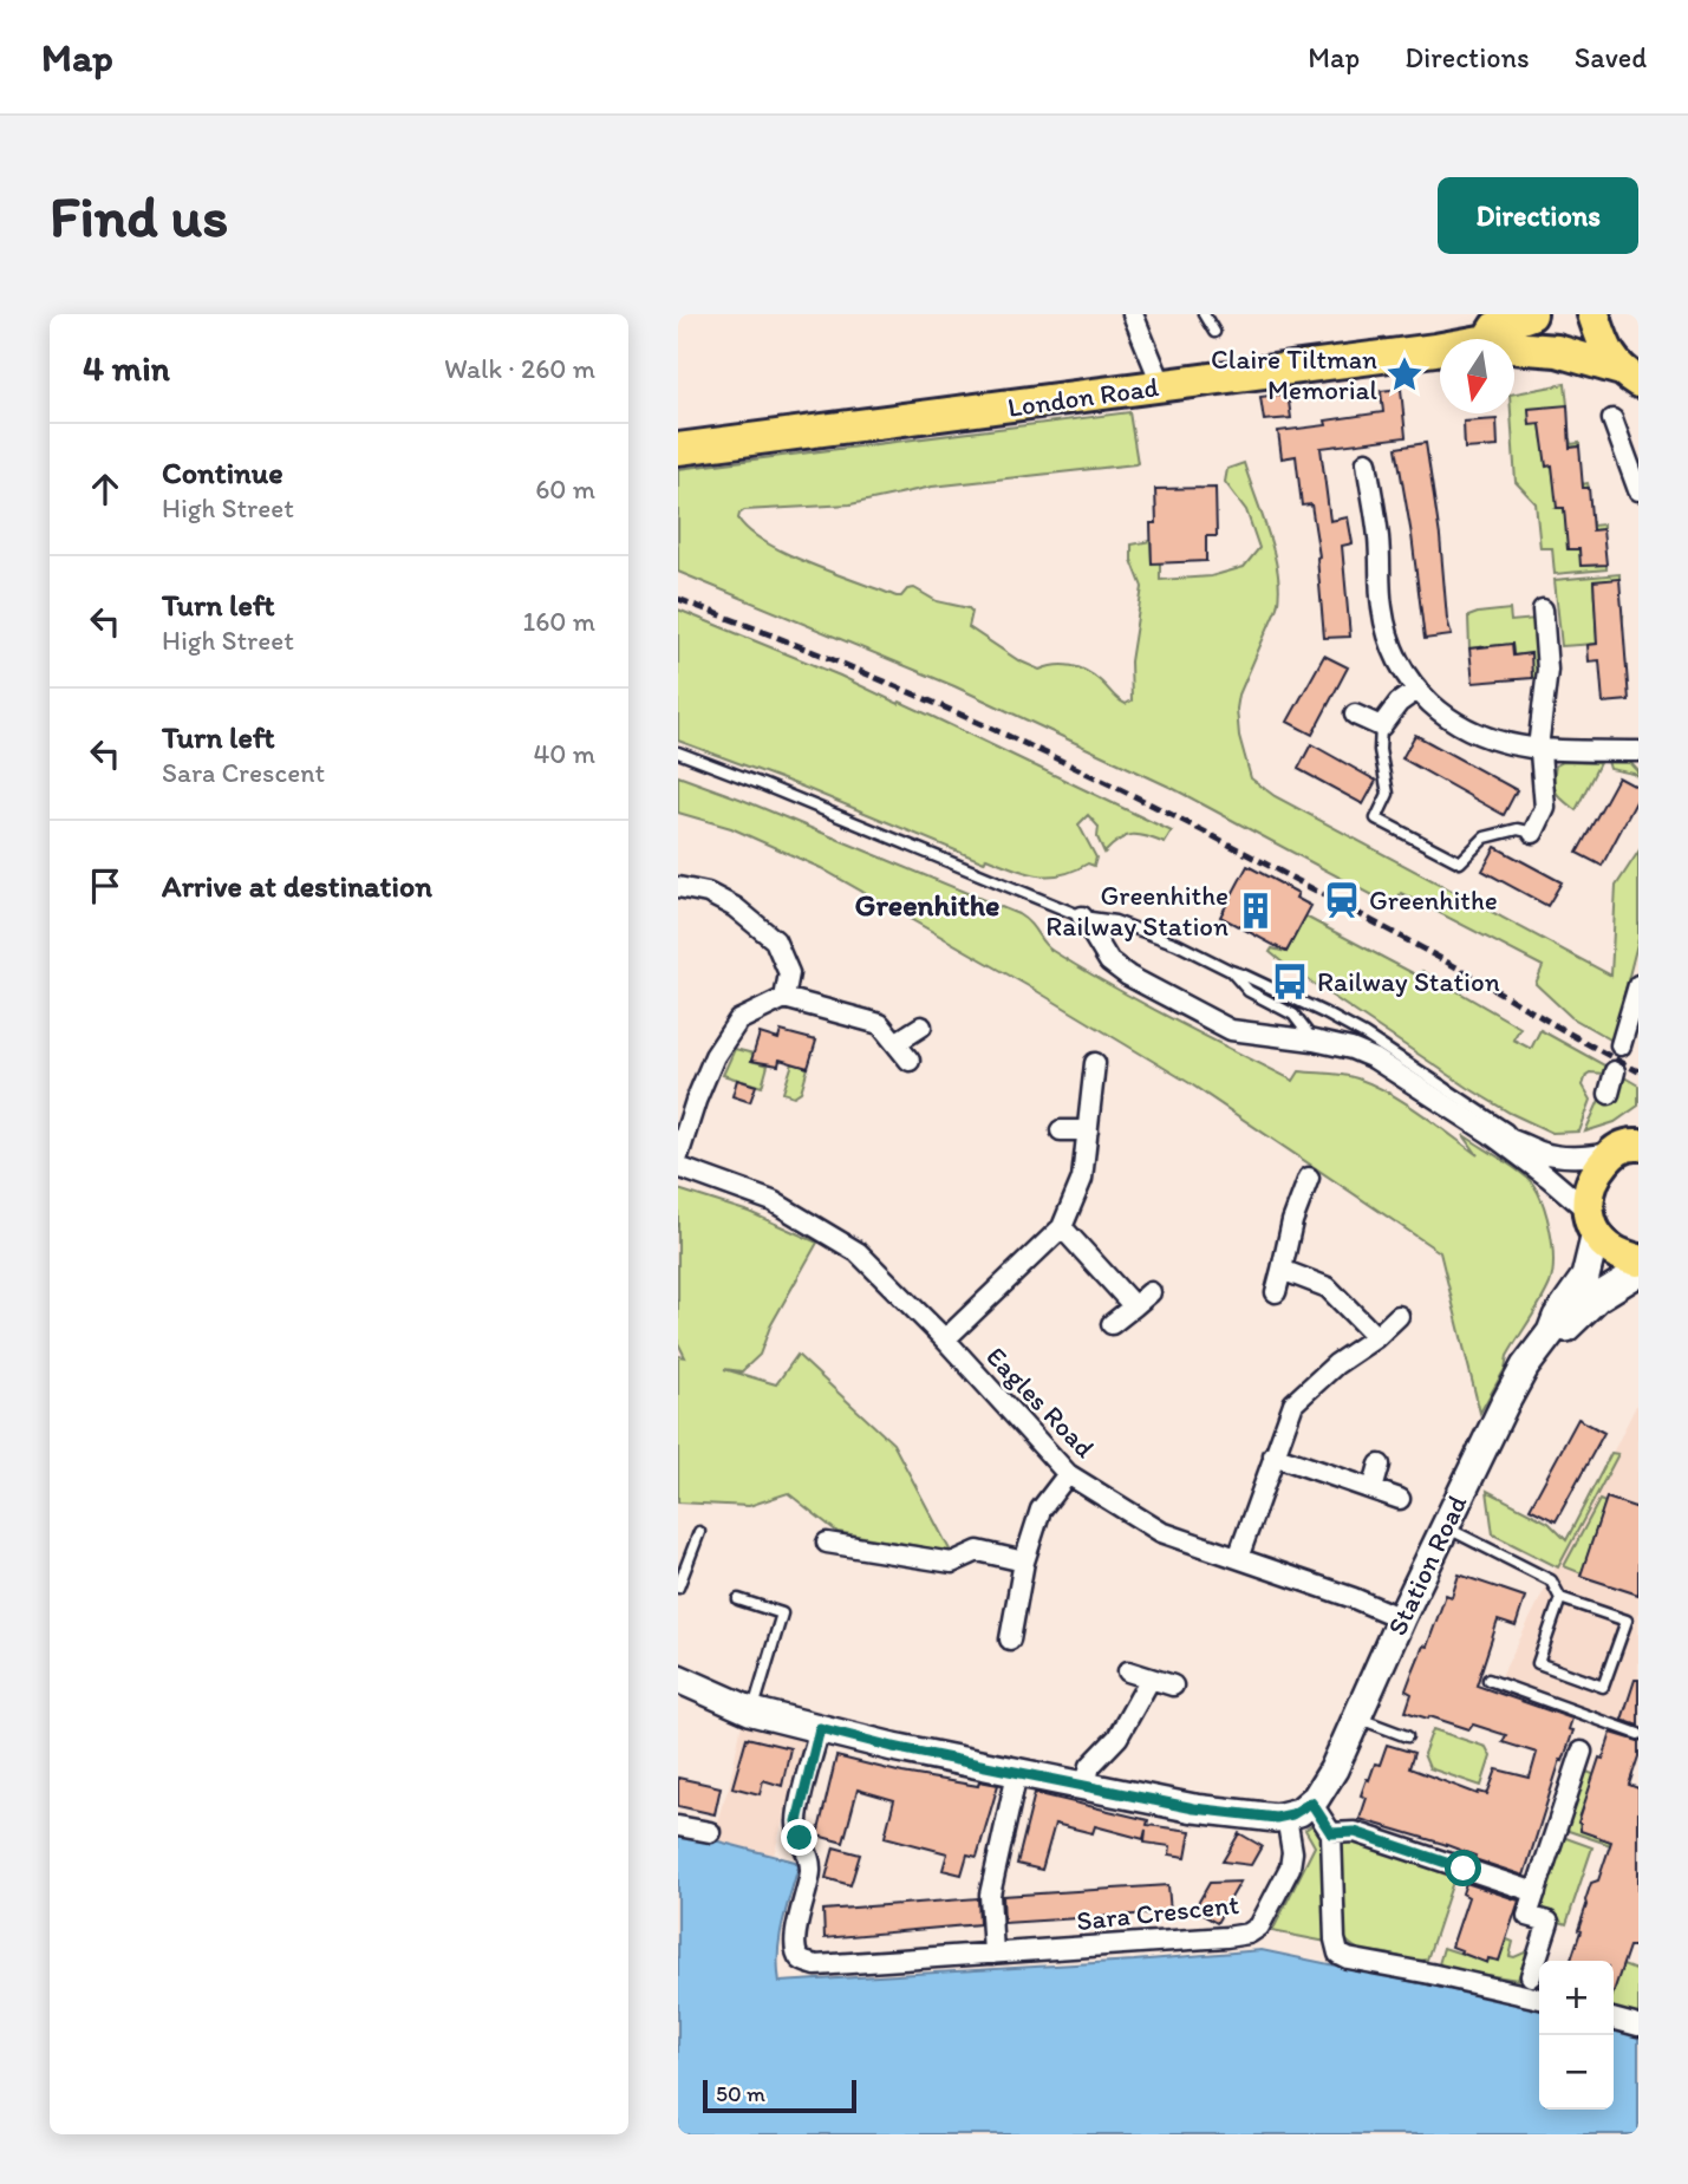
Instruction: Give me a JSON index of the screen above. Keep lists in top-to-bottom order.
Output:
{
  "streets": {
    "main road": ["London Road", "Station Road"],
    "street": ["Eagles Road", "Sara Crescent"]
  },
  "crossings": [
    ["Eagles Road", "Station Road"]
  ],
  "districts": ["Greenhithe"],
  "places": {
    "place": ["Claire Tiltman Memorial"],
    "station": ["Greenhithe"],
    "building": ["Greenhithe Railway Station"],
    "bus stop": ["Railway Station"]
  },
  "scale_bar": "50 m",
  "north": "bottom",
  "page": {
    "header": "Map",
    "nav": ["Map", "Directions", "Saved"],
    "buttons": "Directions",
    "title": "Find us",
    "heading": ["4 min", "Walk · 260 m"],
    "list": [
      ["Continue", "High Street", "60 m"],
      ["Turn left", "High Street", "160 m"],
      ["Turn left", "Sara Crescent", "40 m"],
      "Arrive at destination"
    ],
    "map_buttons": ["+", "−"],
    "scale": "50 m"
  }
}
